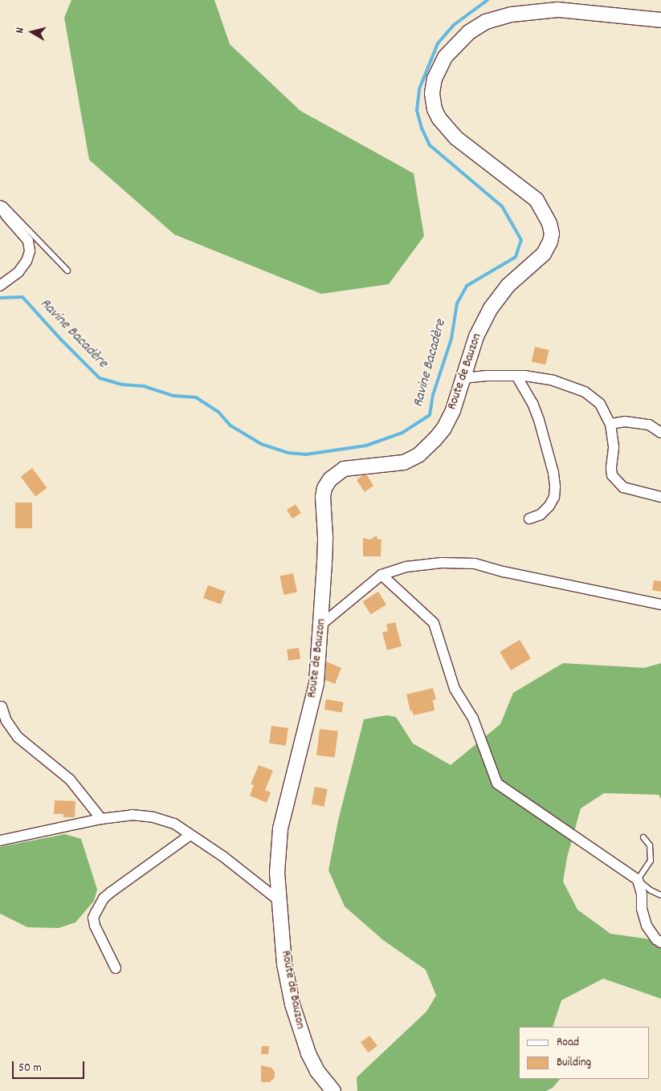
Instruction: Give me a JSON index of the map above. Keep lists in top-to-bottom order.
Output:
{
  "streets": {
    "street": ["Route de Bauzon"]
  },
  "water": ["Ravine Bacadère"],
  "legend": ["Road", "Building"],
  "scale_bar": "50 m",
  "north": "left"
}
